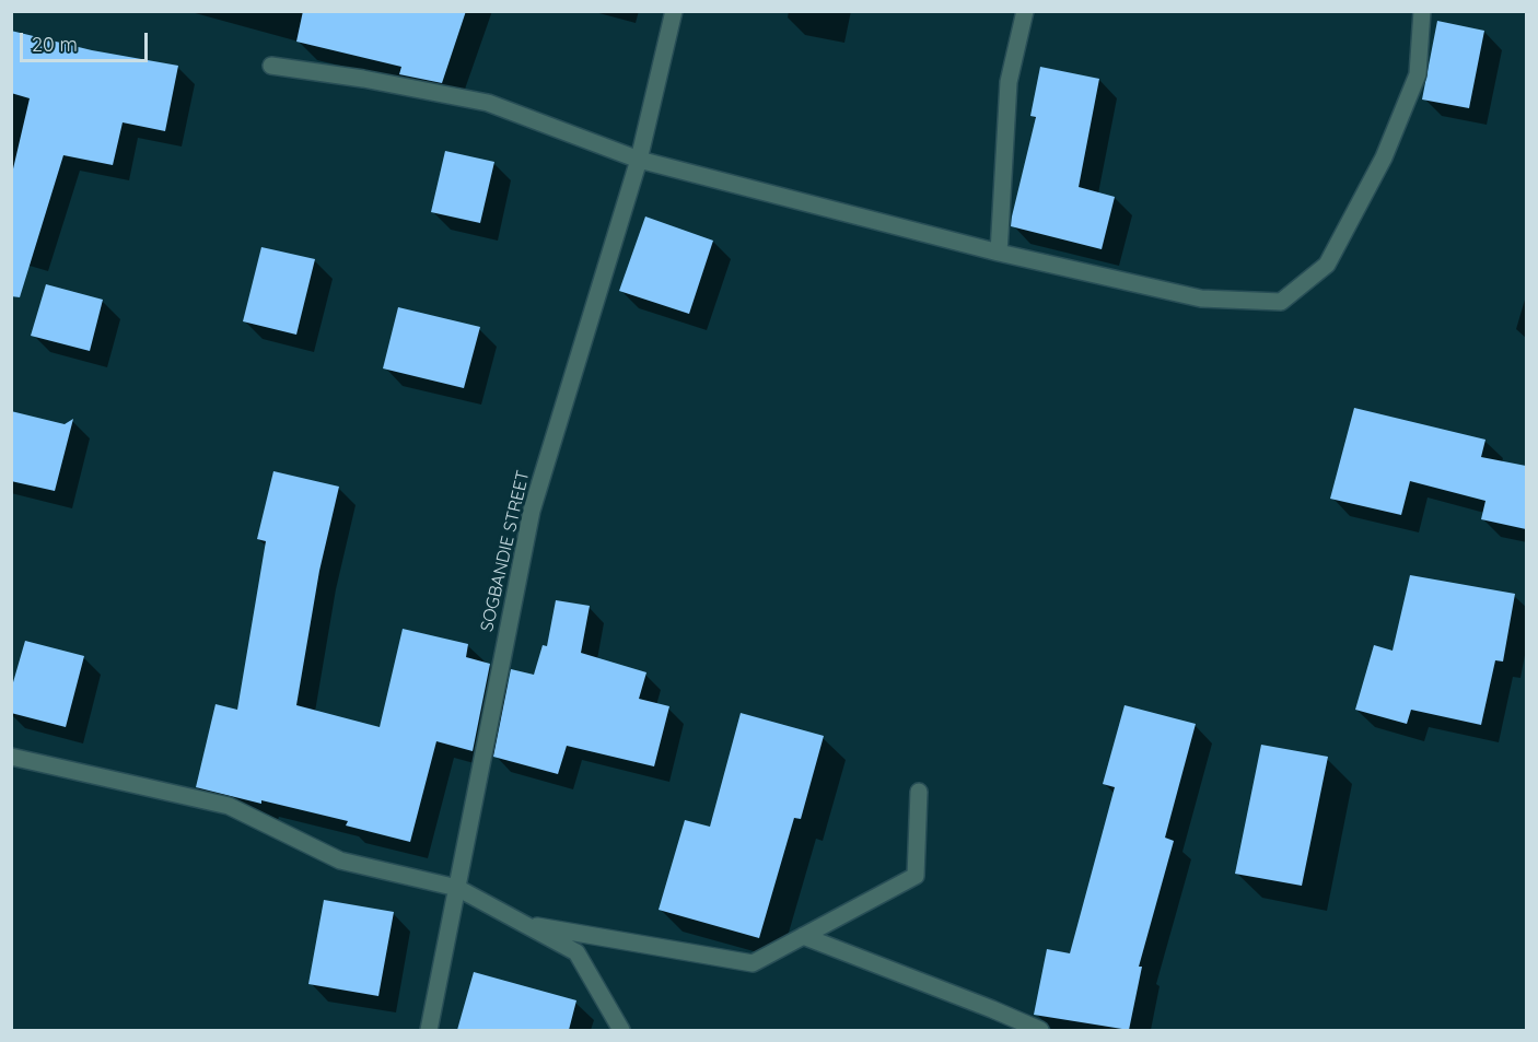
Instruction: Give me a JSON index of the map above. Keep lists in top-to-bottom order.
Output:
{
  "streets": {
    "street": ["SOGBANDIE STREET"]
  },
  "scale_bar": "20 m"
}
